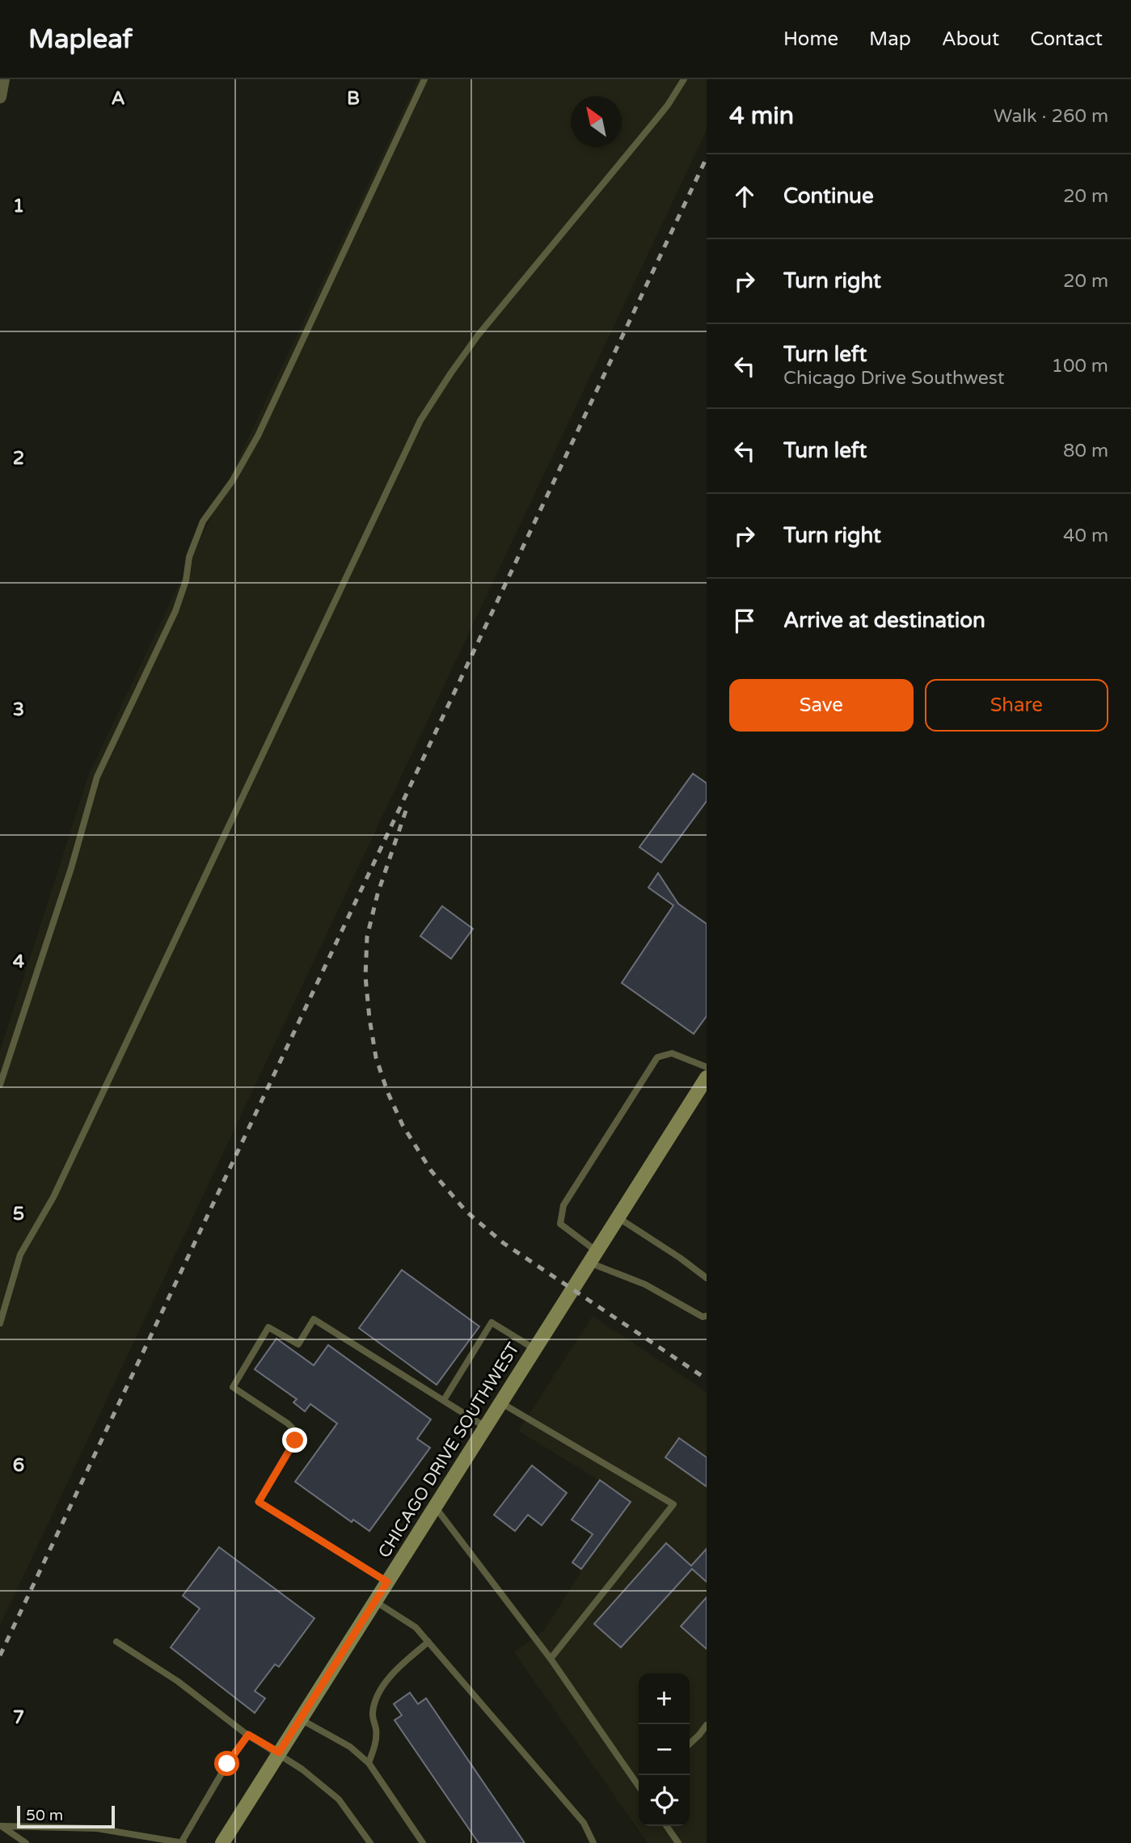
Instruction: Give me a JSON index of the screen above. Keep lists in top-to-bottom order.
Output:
{
  "streets": {
    "main road": ["CHICAGO DRIVE SOUTHWEST"]
  },
  "scale_bar": "50 m",
  "north": "top left",
  "page": {
    "header": "Mapleaf",
    "nav": [
      "Home",
      "Map",
      "About",
      "Contact"
    ],
    "heading": ["4 min", "Walk · 260 m"],
    "list": [
      ["Continue", "20 m"],
      ["Turn right", "20 m"],
      ["Turn left", "Chicago Drive Southwest", "100 m"],
      ["Turn left", "80 m"],
      ["Turn right", "40 m"],
      "Arrive at destination"
    ],
    "buttons": ["Save", "Share"],
    "map_buttons": ["+", "−"],
    "scale": "50 m"
  },
  "grid": {
    "columns": ["A", "B"],
    "rows": [
      "1",
      "2",
      "3",
      "4",
      "5",
      "6",
      "7"
    ]
  }
}
